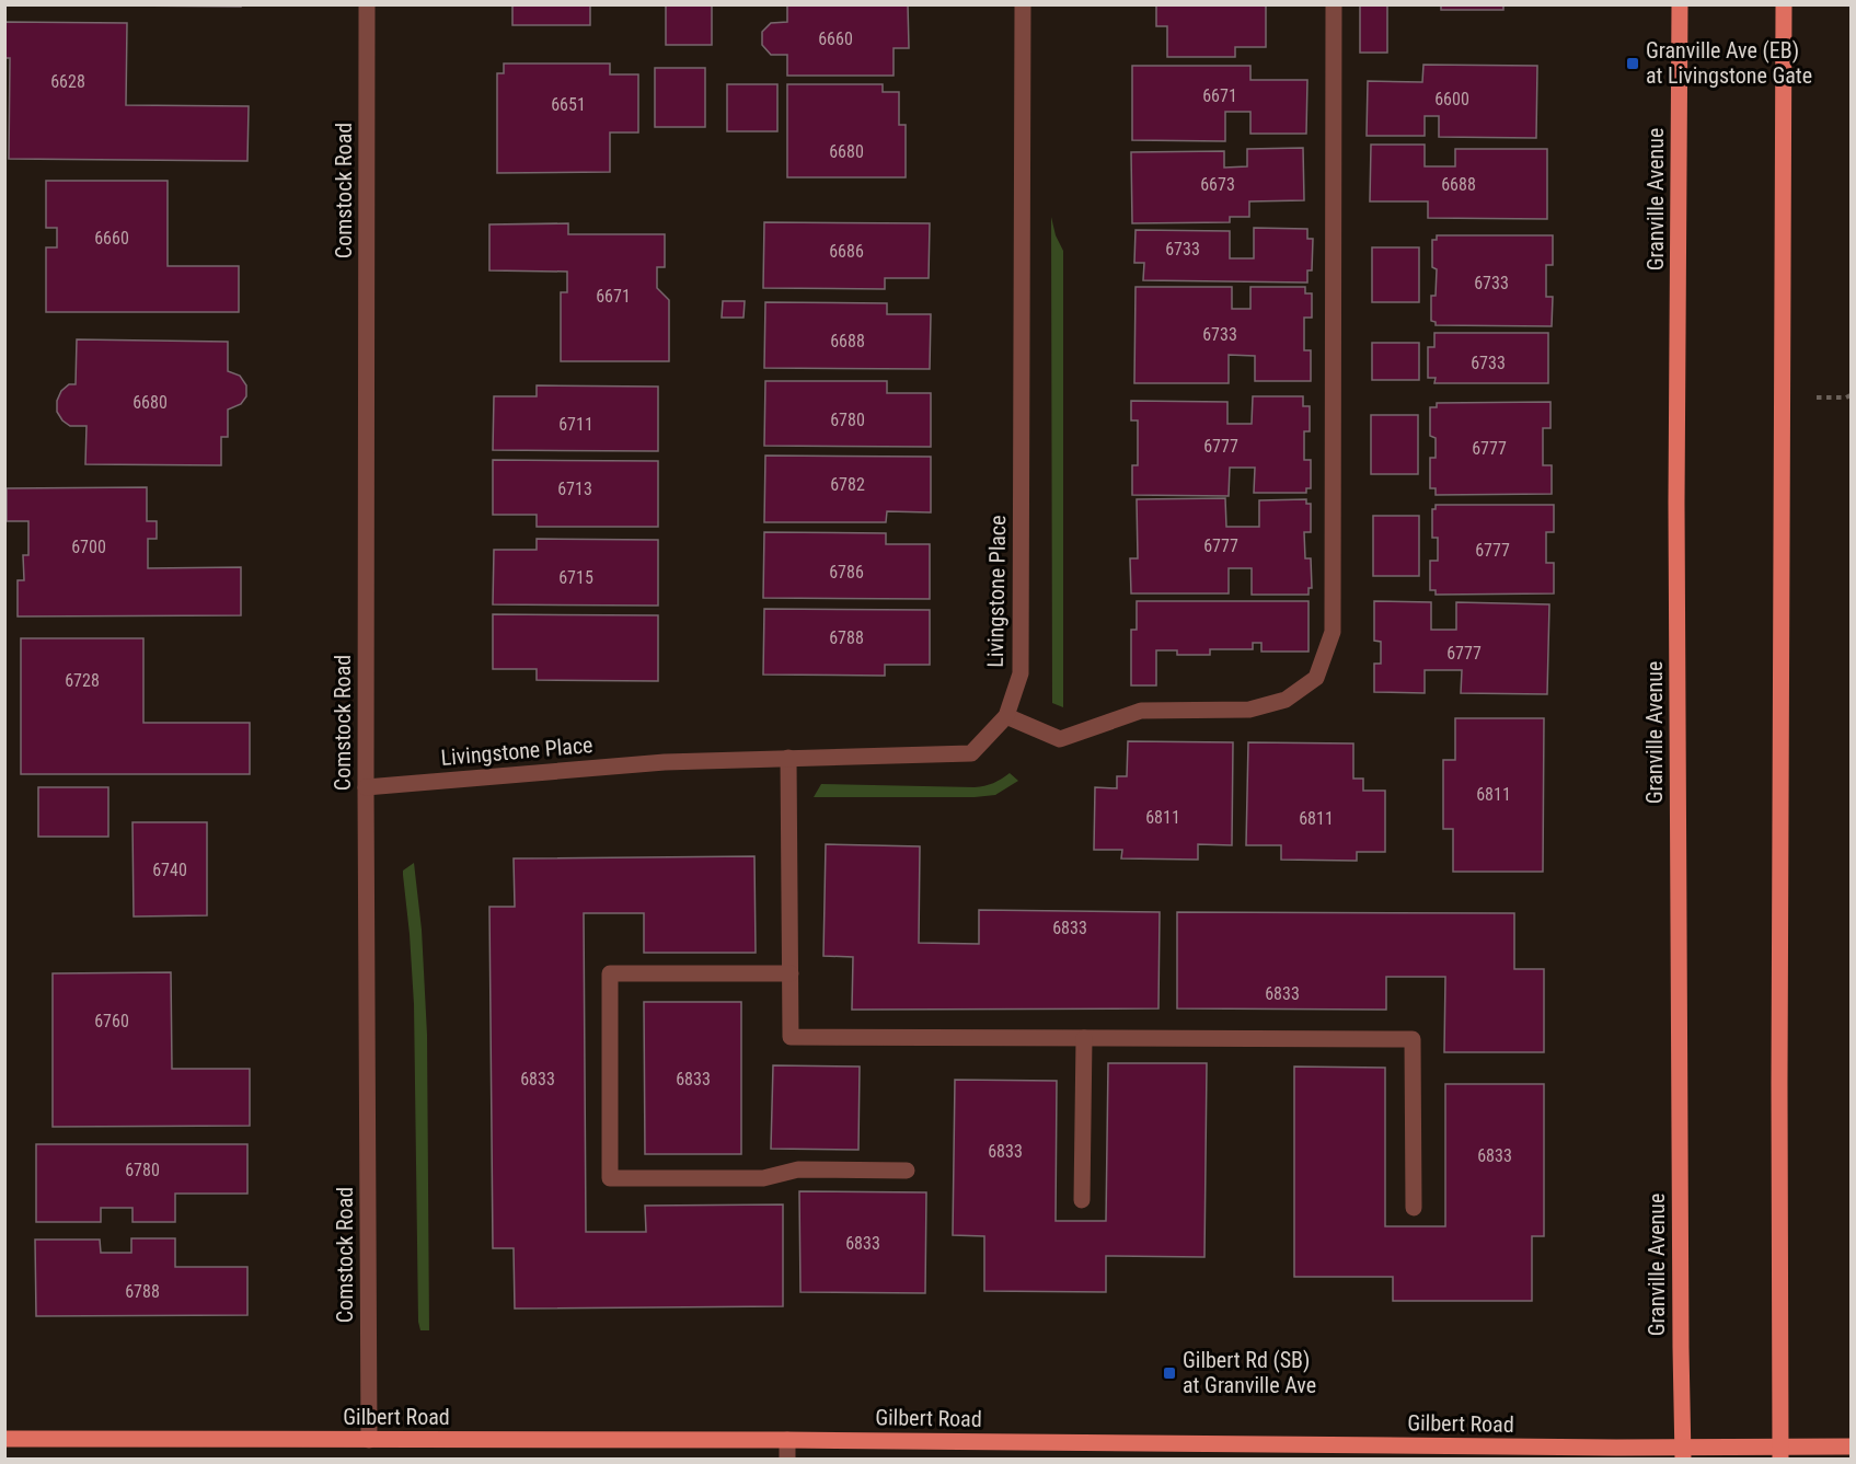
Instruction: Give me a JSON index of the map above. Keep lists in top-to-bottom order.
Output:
{
  "streets": {
    "main road": ["Granville Avenue", "Gilbert Road"],
    "street": ["Comstock Road", "Livingstone Place"]
  },
  "crossings": [
    ["Comstock Road", "Livingstone Place"],
    ["Comstock Road", "Gilbert Road"],
    ["Granville Avenue", "Gilbert Road"]
  ],
  "places": {
    "transit": ["Granville Ave (EB) at Livingstone Gate", "Gilbert Rd (SB) at Granville Ave"]
  },
  "house_numbers": [
    "6660",
    "6628",
    "6671",
    "6600",
    "6651",
    "6680",
    "6673",
    "6688",
    "6660",
    "6733",
    "6686",
    "6733",
    "6671",
    "6733",
    "6688",
    "6733",
    "6680",
    "6780",
    "6711",
    "6777",
    "6777",
    "6782",
    "6713",
    "6777",
    "6700",
    "6777",
    "6786",
    "6715",
    "6788",
    "6777",
    "6728",
    "6811",
    "6811",
    "6811",
    "6740",
    "6833",
    "6833",
    "6760",
    "6833",
    "6833",
    "6833",
    "6833",
    "6780",
    "6833",
    "6788"
  ]
}
